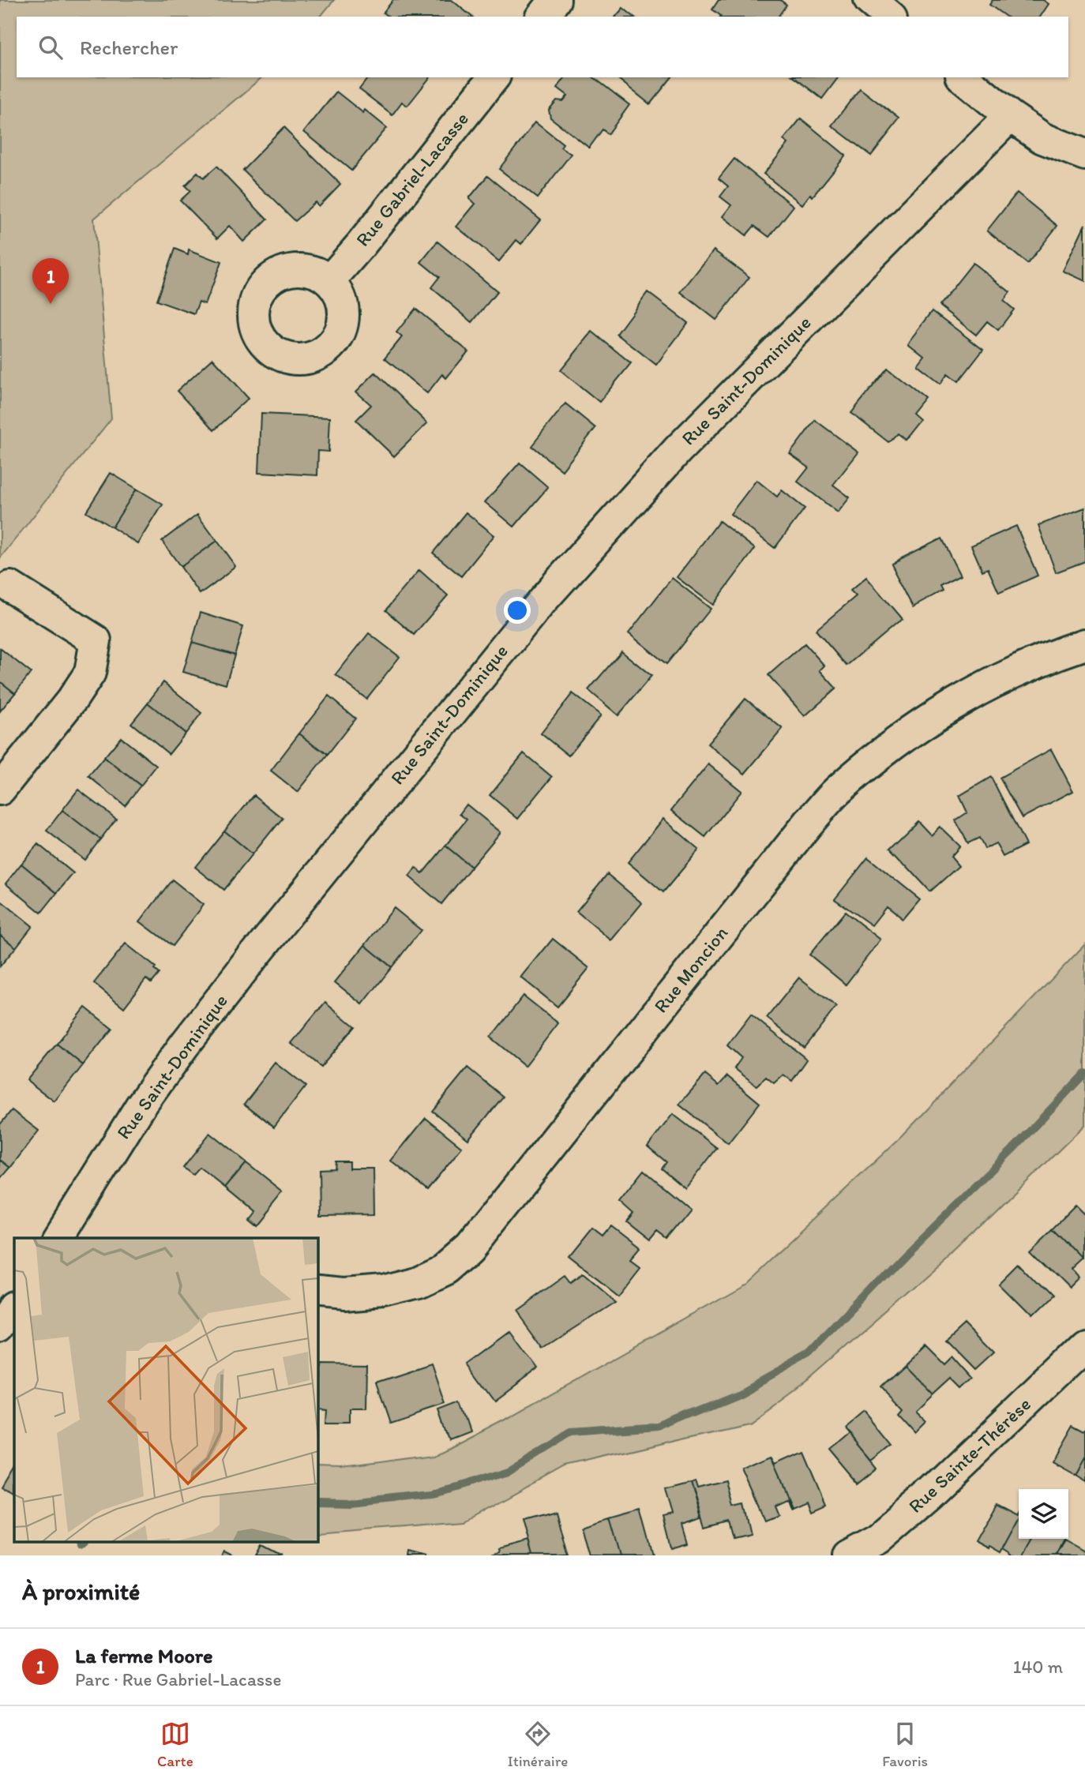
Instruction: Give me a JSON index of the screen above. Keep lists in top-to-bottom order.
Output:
{
  "streets": {
    "street": [
      "Rue Gabriel-Lacasse",
      "Rue Saint-Dominique",
      "Rue Moncion",
      "Rue Sainte-Thérèse"
    ]
  },
  "page": {
    "search": "Rechercher",
    "pins": "1",
    "heading": "À proximité",
    "list": [
      {
        "mark": "1",
        "name": "La ferme Moore",
        "note": "Parc · Rue Gabriel-Lacasse",
        "value": "140 m"
      }
    ],
    "nav": ["Carte", "Itinéraire", "Favoris"]
  }
}
